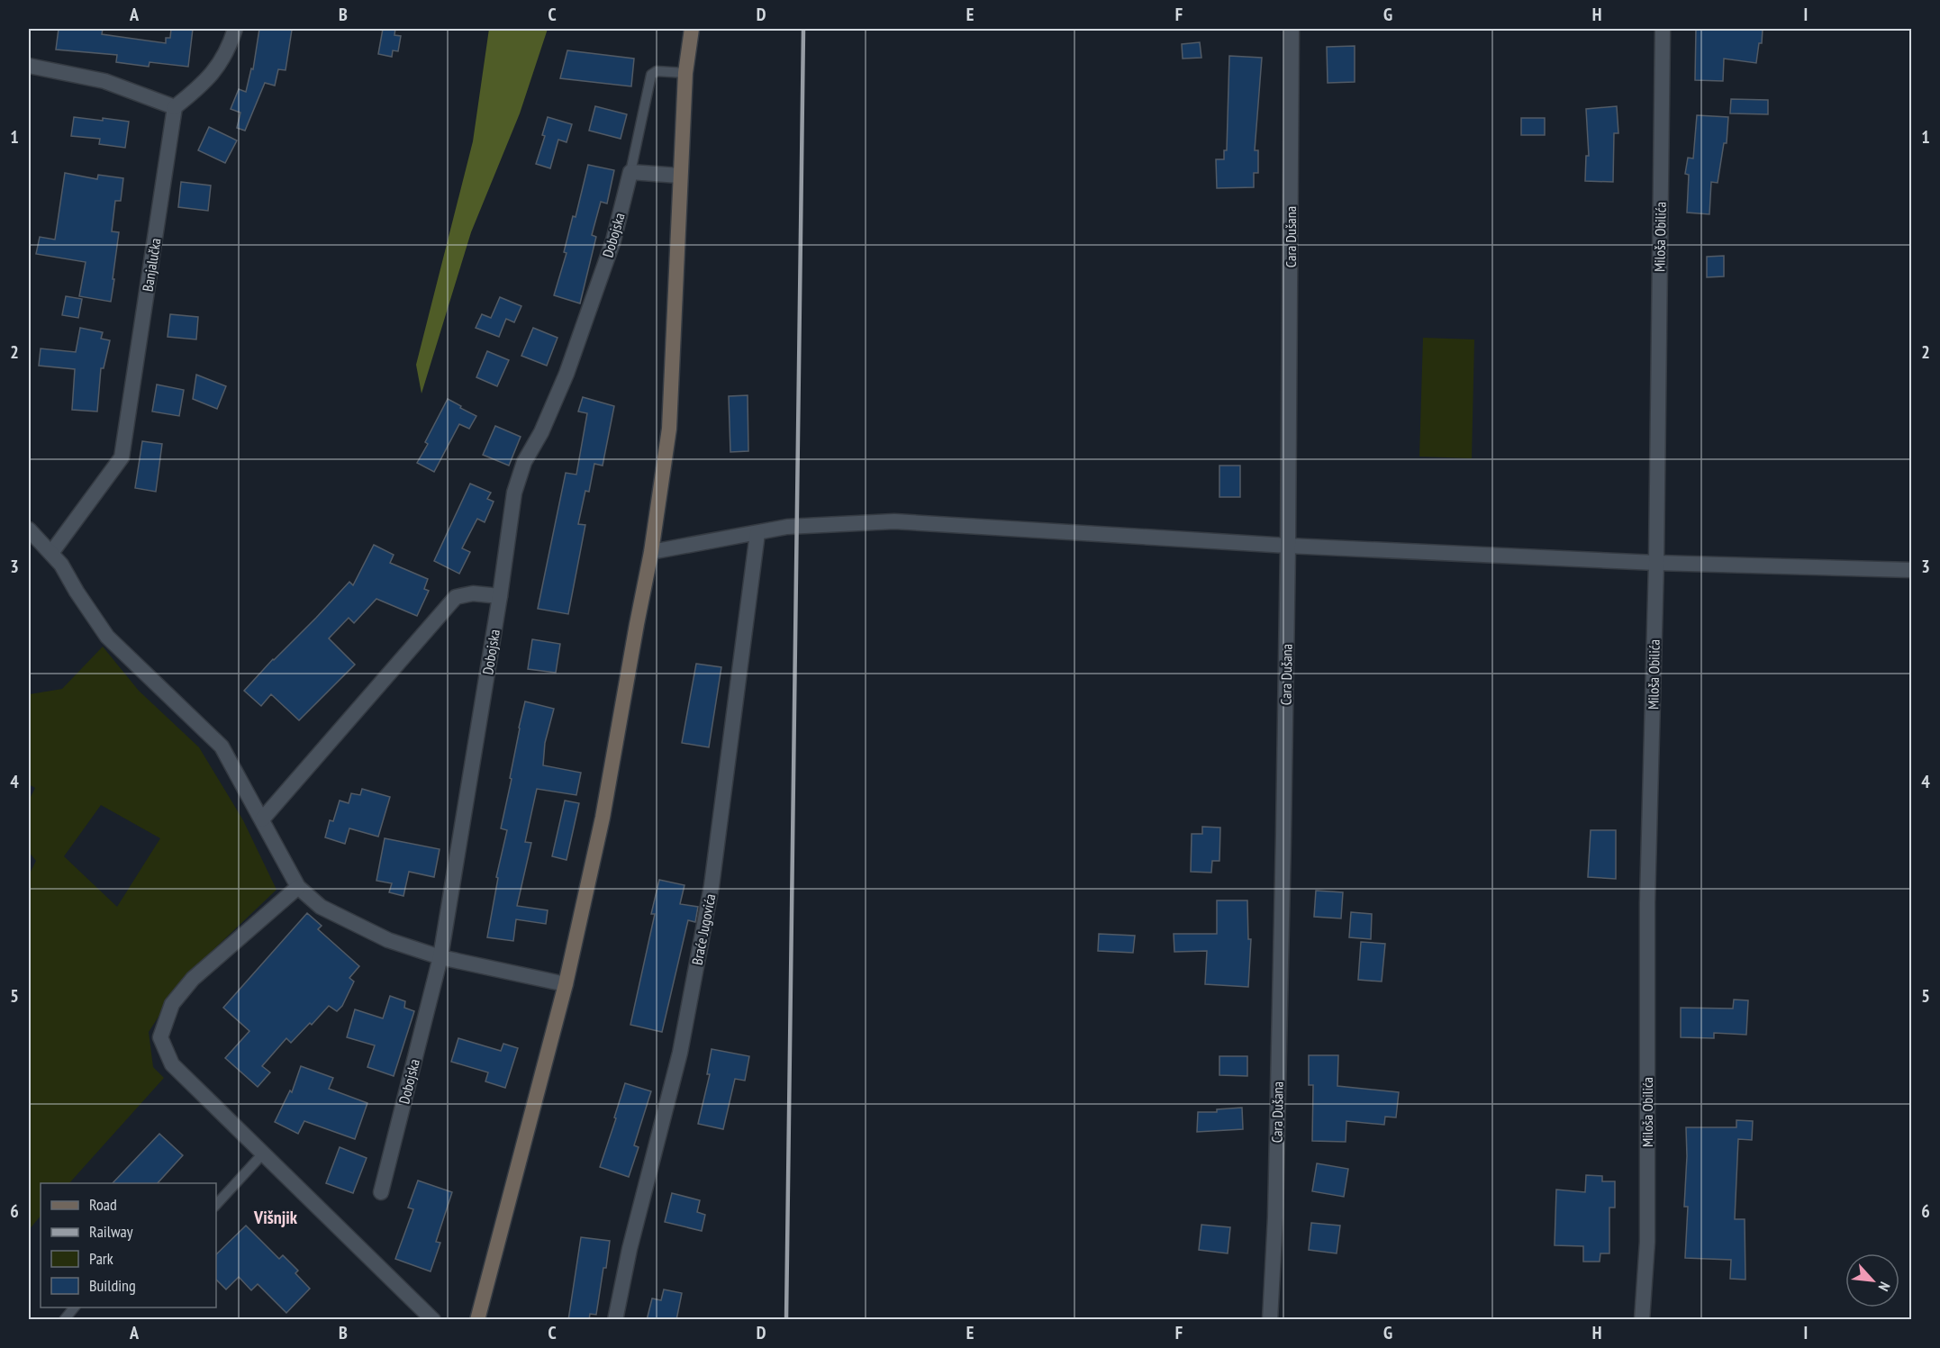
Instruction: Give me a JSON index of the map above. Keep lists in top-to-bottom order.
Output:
{
  "streets": {
    "street": [
      "Dobojska",
      "Cara Dušana",
      "Miloša Obilića",
      "Banjalučka",
      "Braće Jugovića"
    ]
  },
  "districts": ["Višnjik"],
  "legend": [
    "Road",
    "Railway",
    "Park",
    "Building"
  ],
  "north": "bottom right",
  "grid": {
    "columns": [
      "A",
      "B",
      "C",
      "D",
      "E",
      "F",
      "G",
      "H",
      "I"
    ],
    "rows": [
      "1",
      "2",
      "3",
      "4",
      "5",
      "6"
    ]
  }
}
